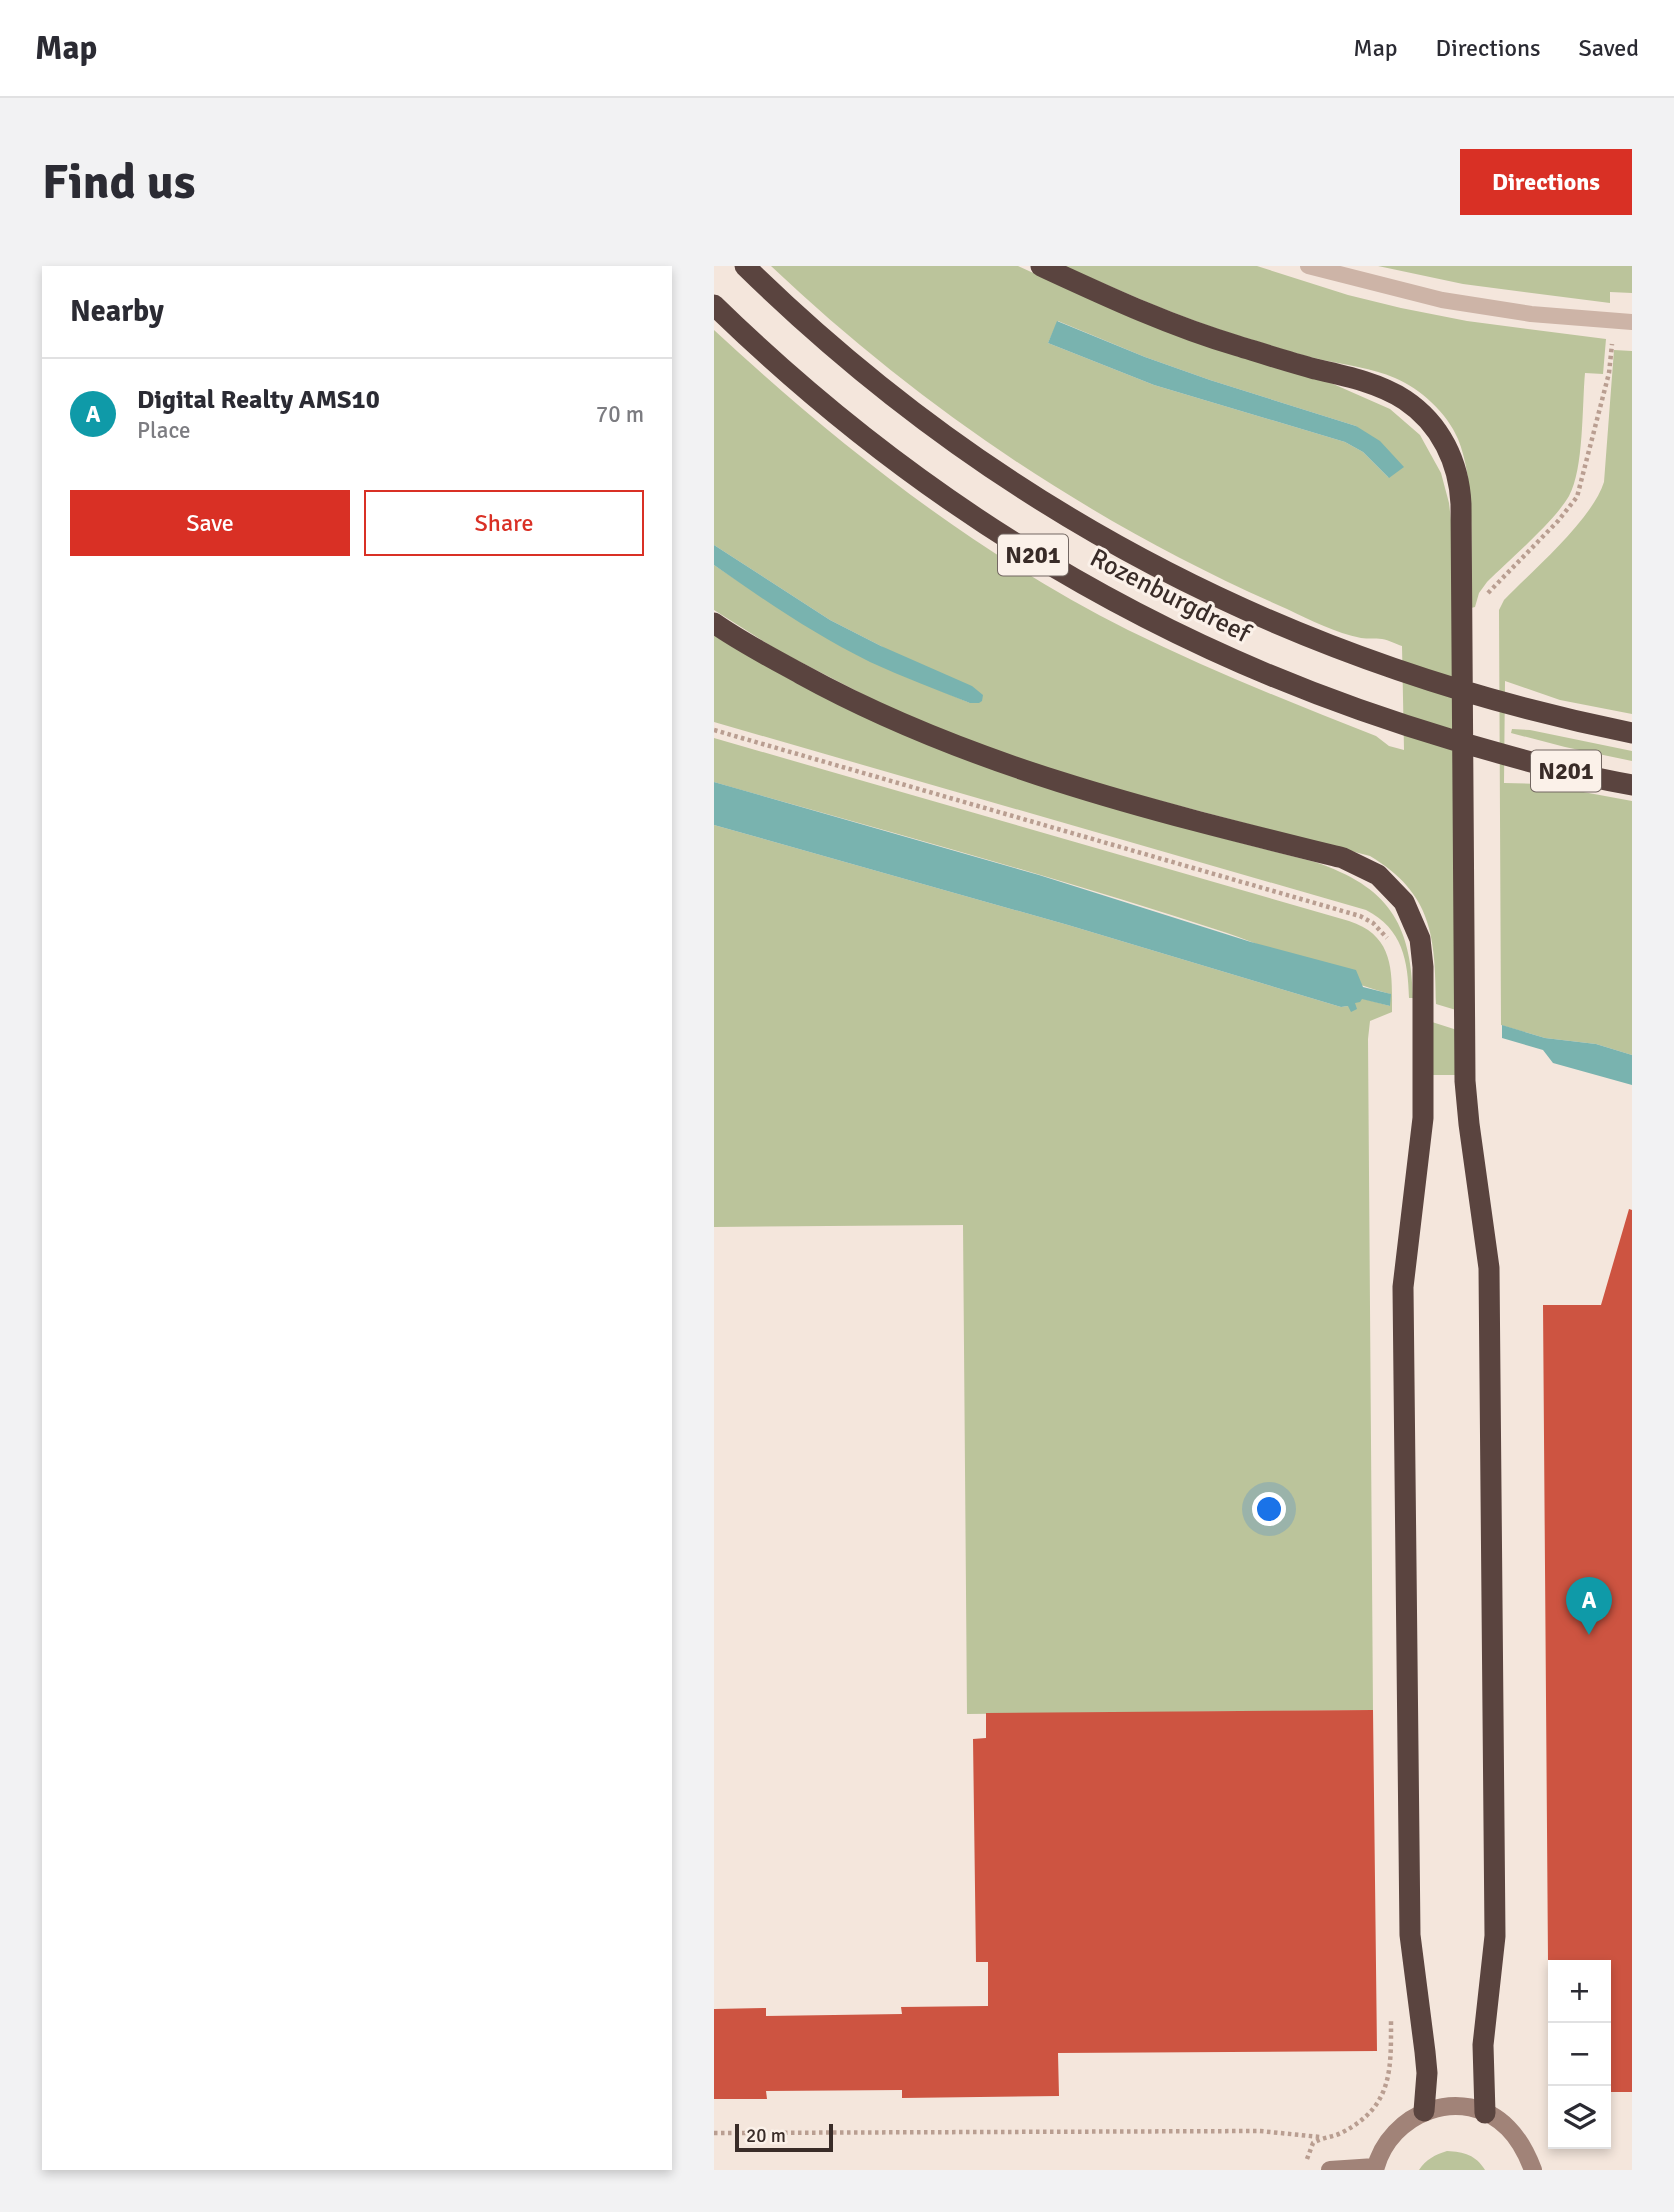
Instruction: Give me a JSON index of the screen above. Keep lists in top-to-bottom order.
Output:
{
  "streets": {
    "highway": ["N201", "Rozenburgdreef"]
  },
  "scale_bar": "20 m",
  "page": {
    "header": "Map",
    "nav": ["Map", "Directions", "Saved"],
    "buttons": [
      "Directions",
      ["Save", "Share"]
    ],
    "title": "Find us",
    "heading": "Nearby",
    "list": [
      {
        "mark": "A",
        "name": "Digital Realty AMS10",
        "note": "Place",
        "value": "70 m"
      }
    ],
    "pins": "A",
    "map_buttons": ["+", "−"],
    "scale": "20 m"
  }
}
